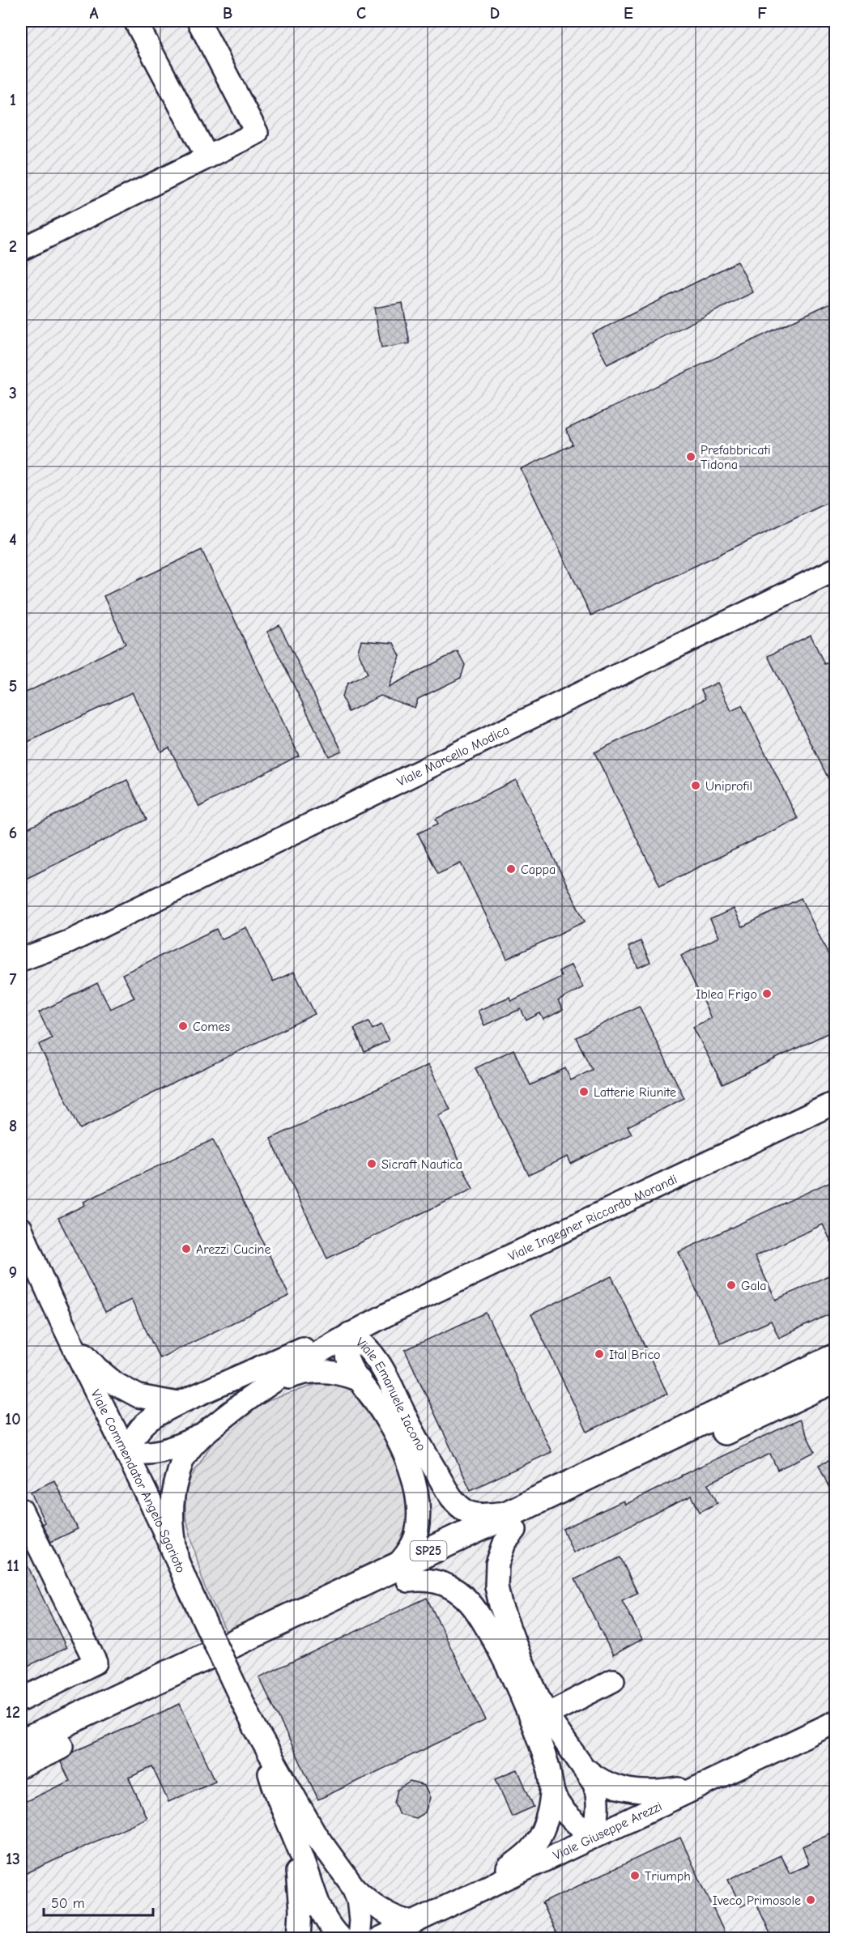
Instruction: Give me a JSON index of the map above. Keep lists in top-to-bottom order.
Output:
{
  "streets": {
    "main road": ["SP25"],
    "street": [
      "Viale Marcello Modica",
      "Viale Ingegner Riccardo Morandi",
      "Viale Emanuele Iacono",
      "Viale Commendator Angelo Sgarioto",
      "Viale Giuseppe Arezzi"
    ]
  },
  "crossings": [
    ["Viale Ingegner Riccardo Morandi", "Viale Emanuele Iacono"],
    ["Viale Emanuele Iacono", "SP25"]
  ],
  "places": [
    "Prefabbricati Tidona",
    "Uniprofil",
    "Cappa",
    "Iblea Frigo",
    "Comes",
    "Latterie Riunite",
    "Sicraft Nautica",
    "Arezzi Cucine",
    "Gala",
    "Ital Brico",
    "Triumph",
    "Iveco Primosole"
  ],
  "scale_bar": "50 m",
  "grid": {
    "columns": [
      "A",
      "B",
      "C",
      "D",
      "E",
      "F"
    ],
    "rows": [
      "1",
      "2",
      "3",
      "4",
      "5",
      "6",
      "7",
      "8",
      "9",
      "10",
      "11",
      "12",
      "13"
    ]
  }
}
